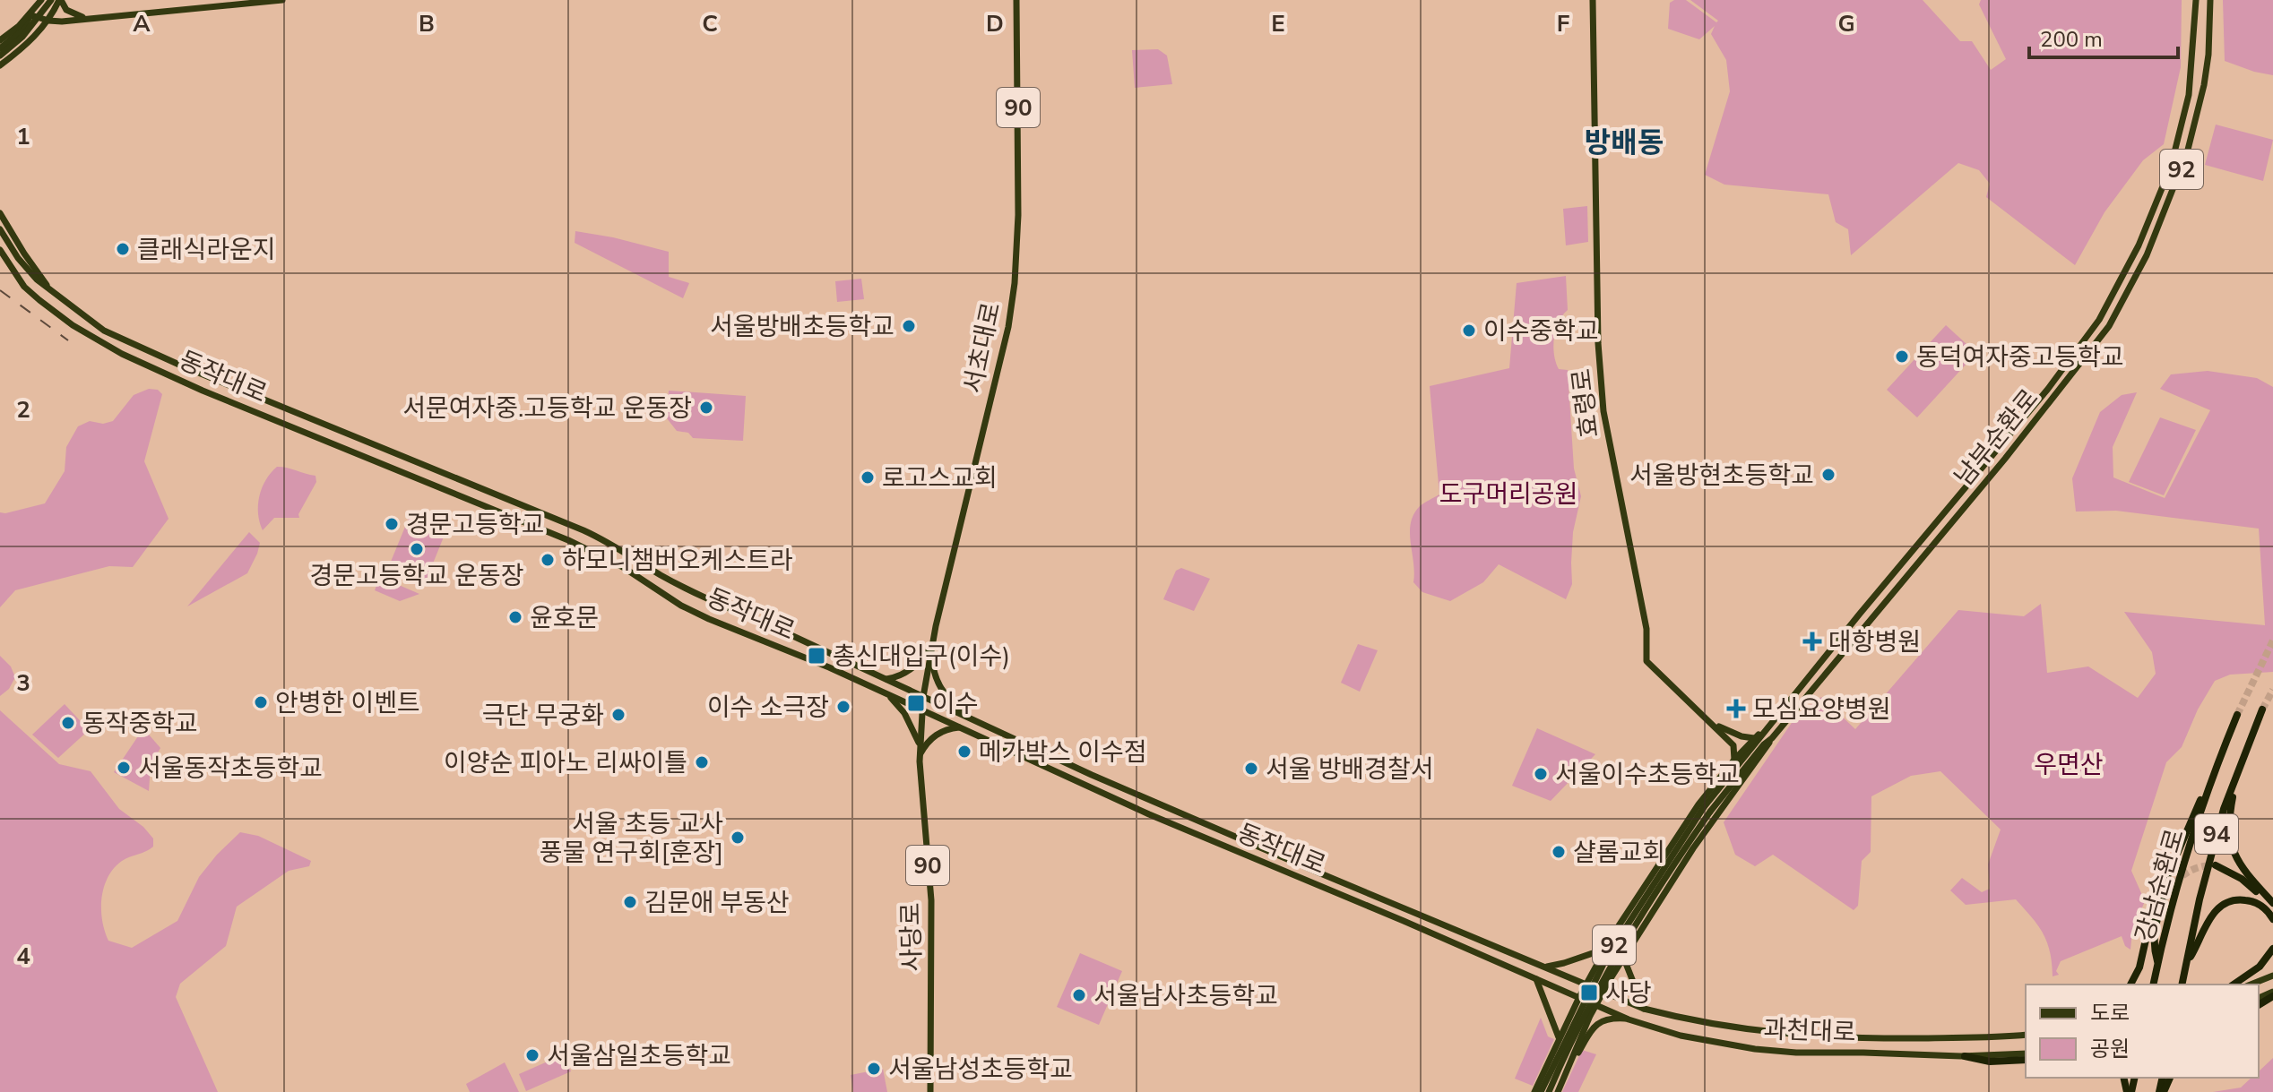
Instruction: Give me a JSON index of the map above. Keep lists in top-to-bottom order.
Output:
{
  "streets": {
    "highway": ["94", "강남순환로"],
    "main road": [
      "90",
      "92",
      "서초대로",
      "동작대로",
      "효령로",
      "남부순환로",
      "사당로",
      "과천대로"
    ]
  },
  "crossings": [
    ["92", "남부순환로"],
    ["서초대로", "동작대로"],
    ["서초대로", "사당로"],
    ["동작대로", "남부순환로"],
    ["동작대로", "사당로"],
    ["동작대로", "과천대로"],
    ["남부순환로", "과천대로"]
  ],
  "districts": ["방배동"],
  "parks": ["도구머리공원", "우면산"],
  "places": {
    "other": [
      "클래식라운지",
      "서울방배초등학교",
      "이수중학교",
      "동덕여자중고등학교",
      "서문여자중.고등학교 운동장",
      "서울방현초등학교",
      "로고스교회",
      "경문고등학교",
      "경문고등학교 운동장",
      "하모니챔버오케스트라",
      "윤호문",
      "안병한 이벤트",
      "이수 소극장",
      "극단 무궁화",
      "동작중학교",
      "메가박스 이수점",
      "이양순 피아노 리싸이틀",
      "서울동작초등학교",
      "서울 방배경찰서",
      "서울이수초등학교",
      "서울 초등 교사 풍물 연구회[훈장]",
      "샬롬교회",
      "김문애 부동산",
      "서울남사초등학교",
      "서울삼일초등학교",
      "서울남성초등학교"
    ],
    "health": ["대항병원", "모심요양병원"],
    "transit": ["총신대입구(이수)", "이수", "사당"]
  },
  "legend": ["도로", "공원"],
  "scale_bar": "200 m",
  "grid": {
    "columns": [
      "A",
      "B",
      "C",
      "D",
      "E",
      "F",
      "G"
    ],
    "rows": [
      "1",
      "2",
      "3",
      "4"
    ]
  }
}
